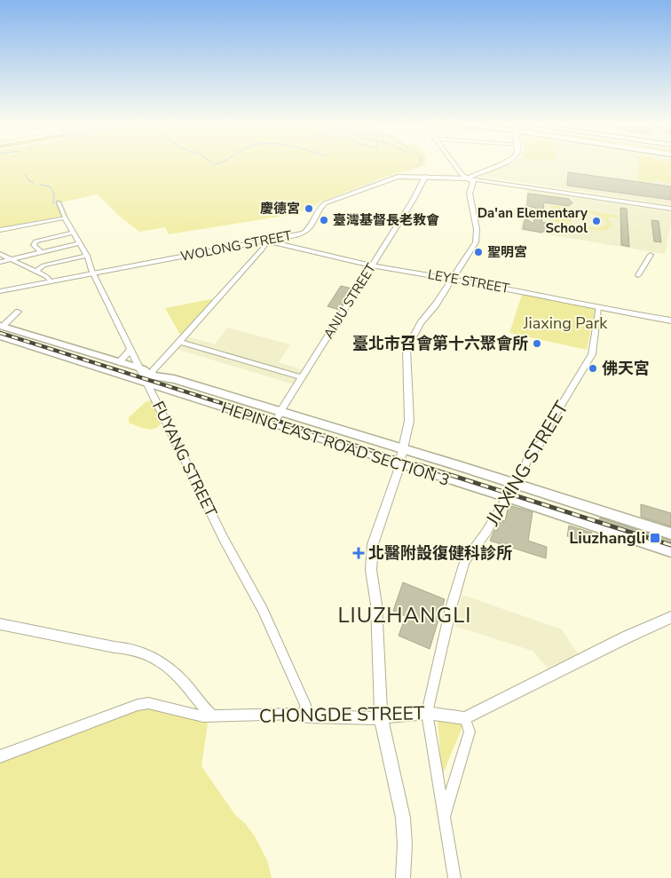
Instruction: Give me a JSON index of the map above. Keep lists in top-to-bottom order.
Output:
{
  "streets": {
    "main road": ["HEPING EAST ROAD SECTION 3"],
    "street": [
      "WOLONG STREET",
      "LEYE STREET",
      "ANJU STREET",
      "FUYANG STREET",
      "JIAXING STREET",
      "CHONGDE STREET"
    ]
  },
  "crossings": [
    ["WOLONG STREET", "LEYE STREET"],
    ["WOLONG STREET", "ANJU STREET"],
    ["LEYE STREET", "ANJU STREET"],
    ["LEYE STREET", "JIAXING STREET"],
    ["ANJU STREET", "HEPING EAST ROAD SECTION 3"],
    ["HEPING EAST ROAD SECTION 3", "FUYANG STREET"],
    ["HEPING EAST ROAD SECTION 3", "JIAXING STREET"],
    ["FUYANG STREET", "CHONGDE STREET"],
    ["JIAXING STREET", "CHONGDE STREET"]
  ],
  "districts": ["LIUZHANGLI"],
  "parks": ["Jiaxing Park"],
  "places": {
    "other": [
      "慶德宮",
      "臺灣基督長老教會",
      "Da'an Elementary School",
      "聖明宮",
      "臺北市召會第十六聚會所",
      "佛天宮"
    ],
    "transit": ["Liuzhangli"],
    "health": ["北醫附設復健科診所"]
  }
}
